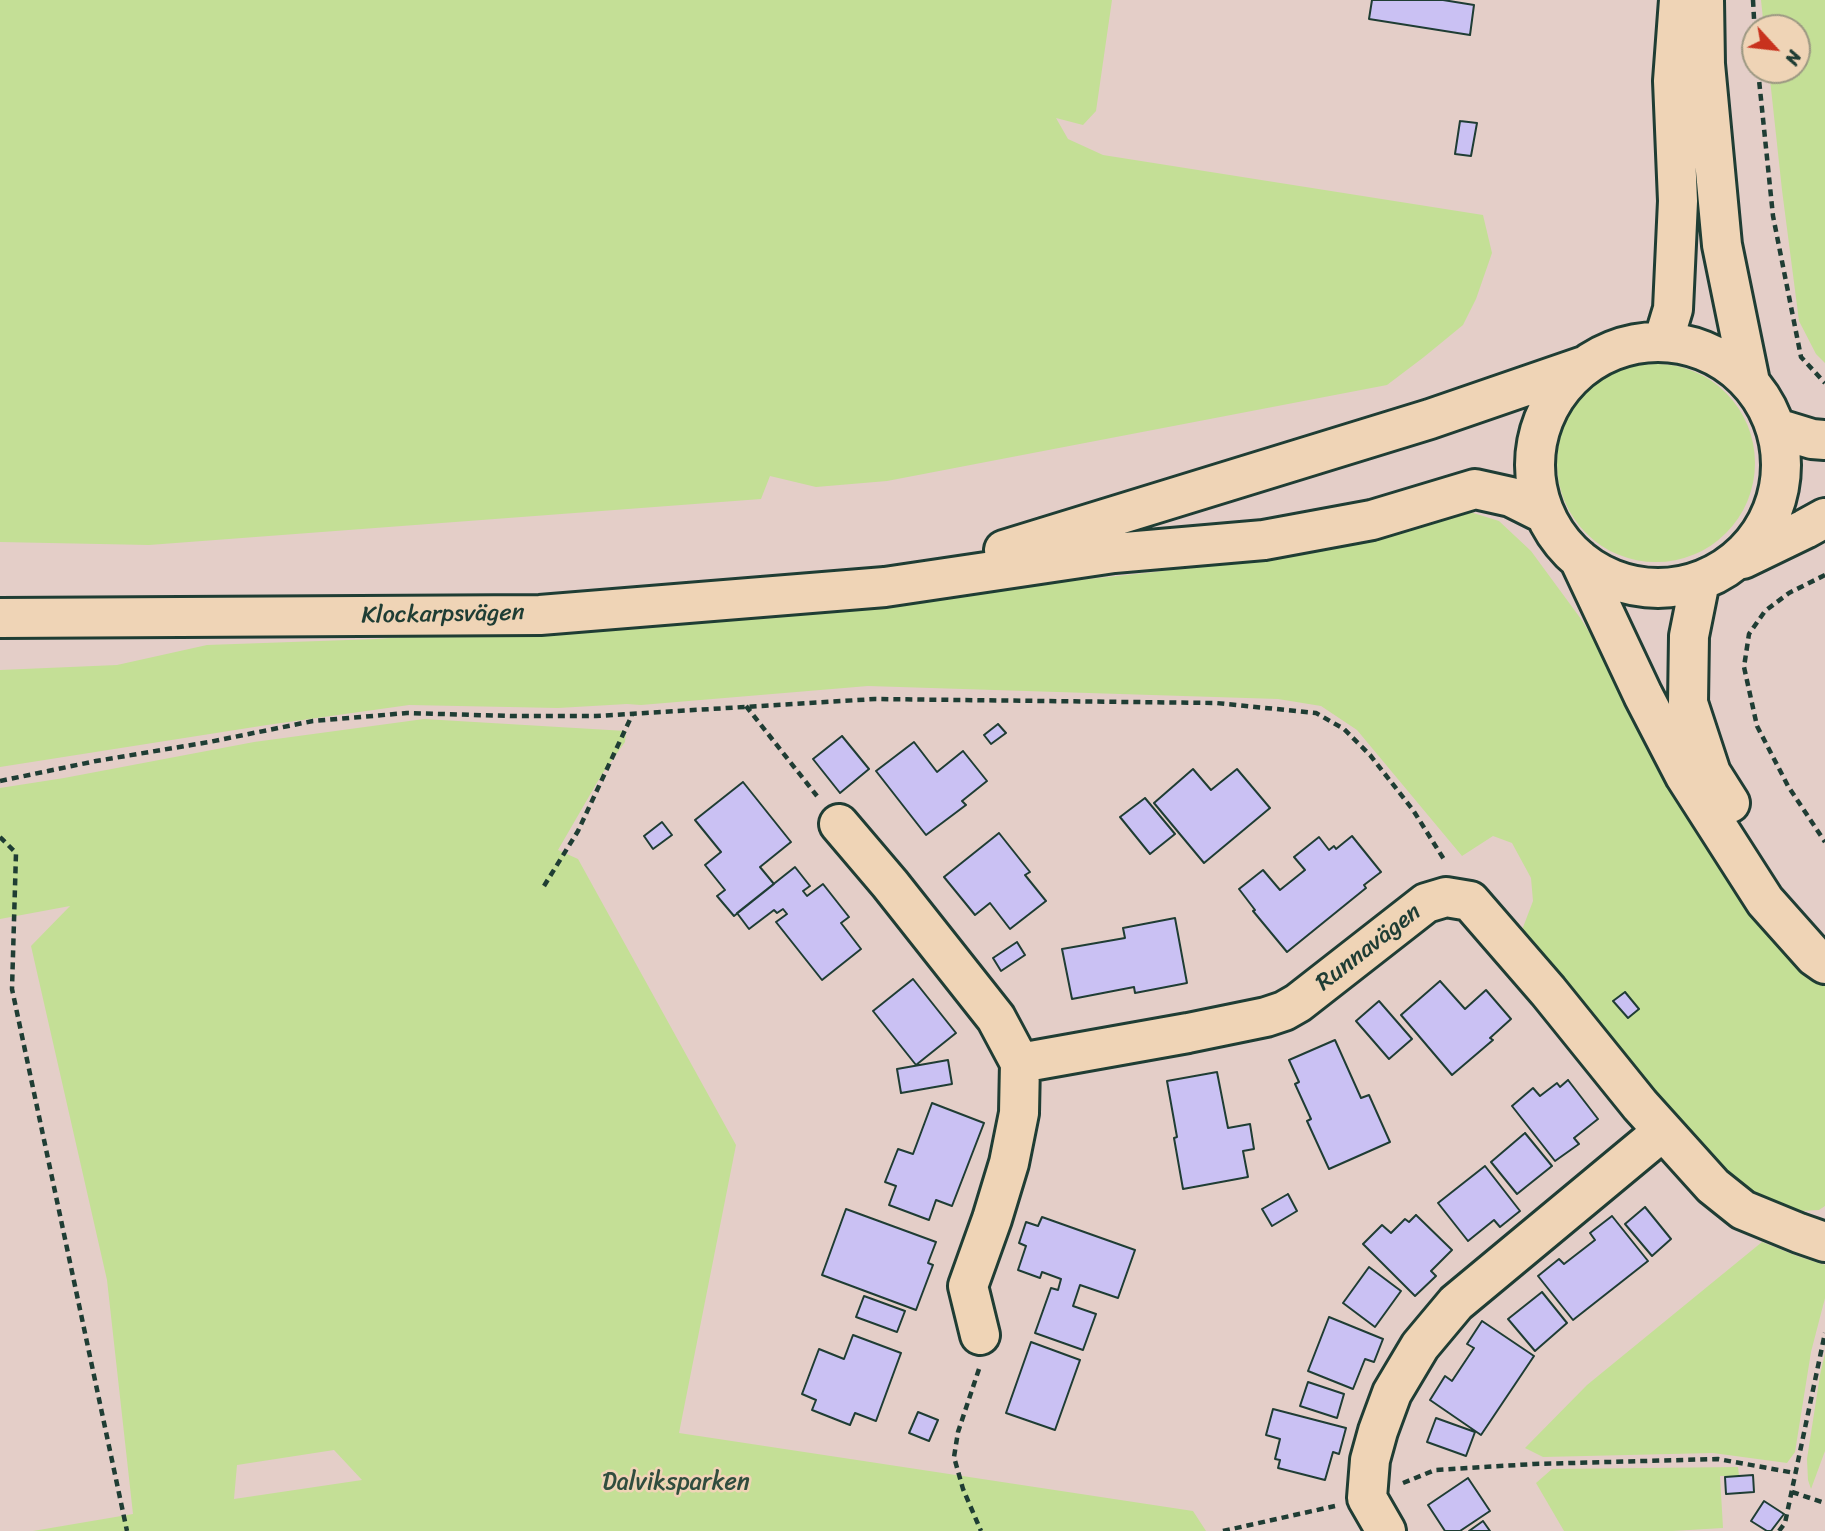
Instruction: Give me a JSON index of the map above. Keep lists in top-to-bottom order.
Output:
{
  "streets": {
    "street": ["Klockarpsvägen", "Runnavägen"]
  },
  "parks": ["Dalviksparken"],
  "north": "bottom right"
}
